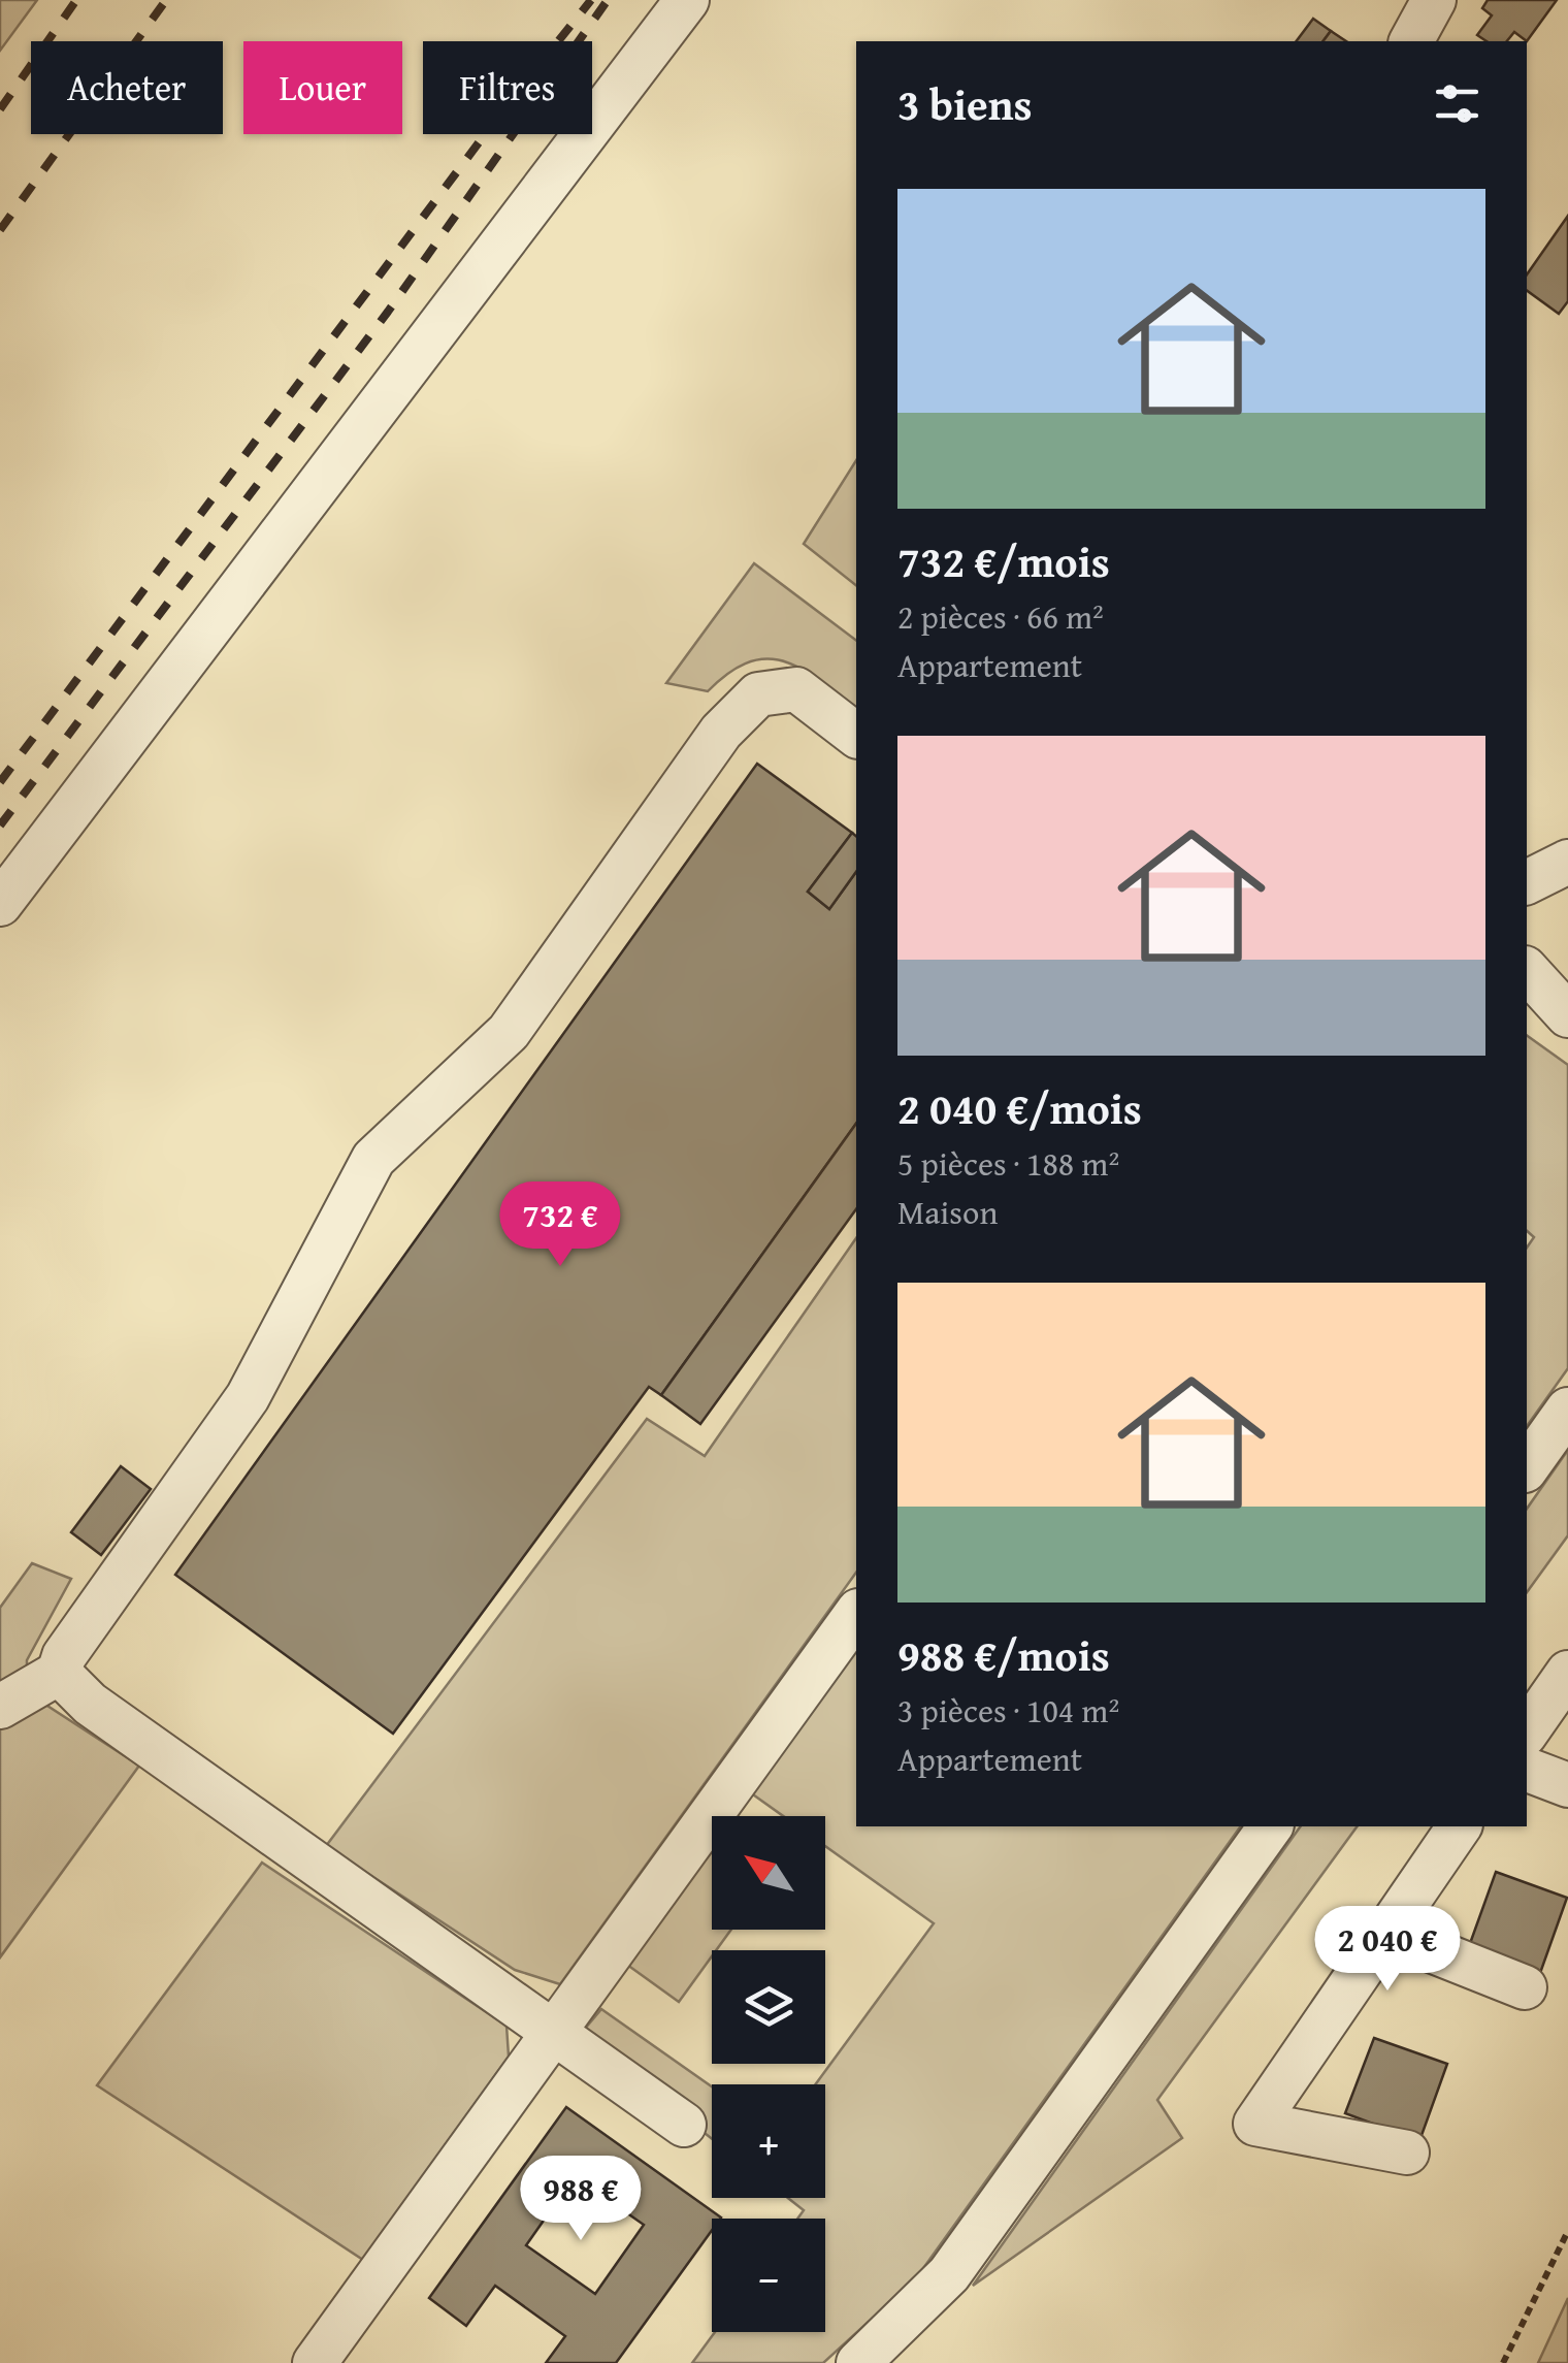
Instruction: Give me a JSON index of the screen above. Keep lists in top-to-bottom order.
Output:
{
  "north": "top left",
  "page": {
    "chip": ["Acheter", "Louer", "Filtres"],
    "heading": "3 biens",
    "list": [
      {
        "name": "732 €/mois",
        "note": "2 pièces · 66 m² · Appartement"
      },
      {
        "name": "2 040 €/mois",
        "note": "5 pièces · 188 m² · Maison"
      },
      {
        "name": "988 €/mois",
        "note": "3 pièces · 104 m² · Appartement"
      }
    ],
    "price": ["732 €", "2 040 €", "988 €"],
    "map_buttons": ["+", "−"]
  }
}
